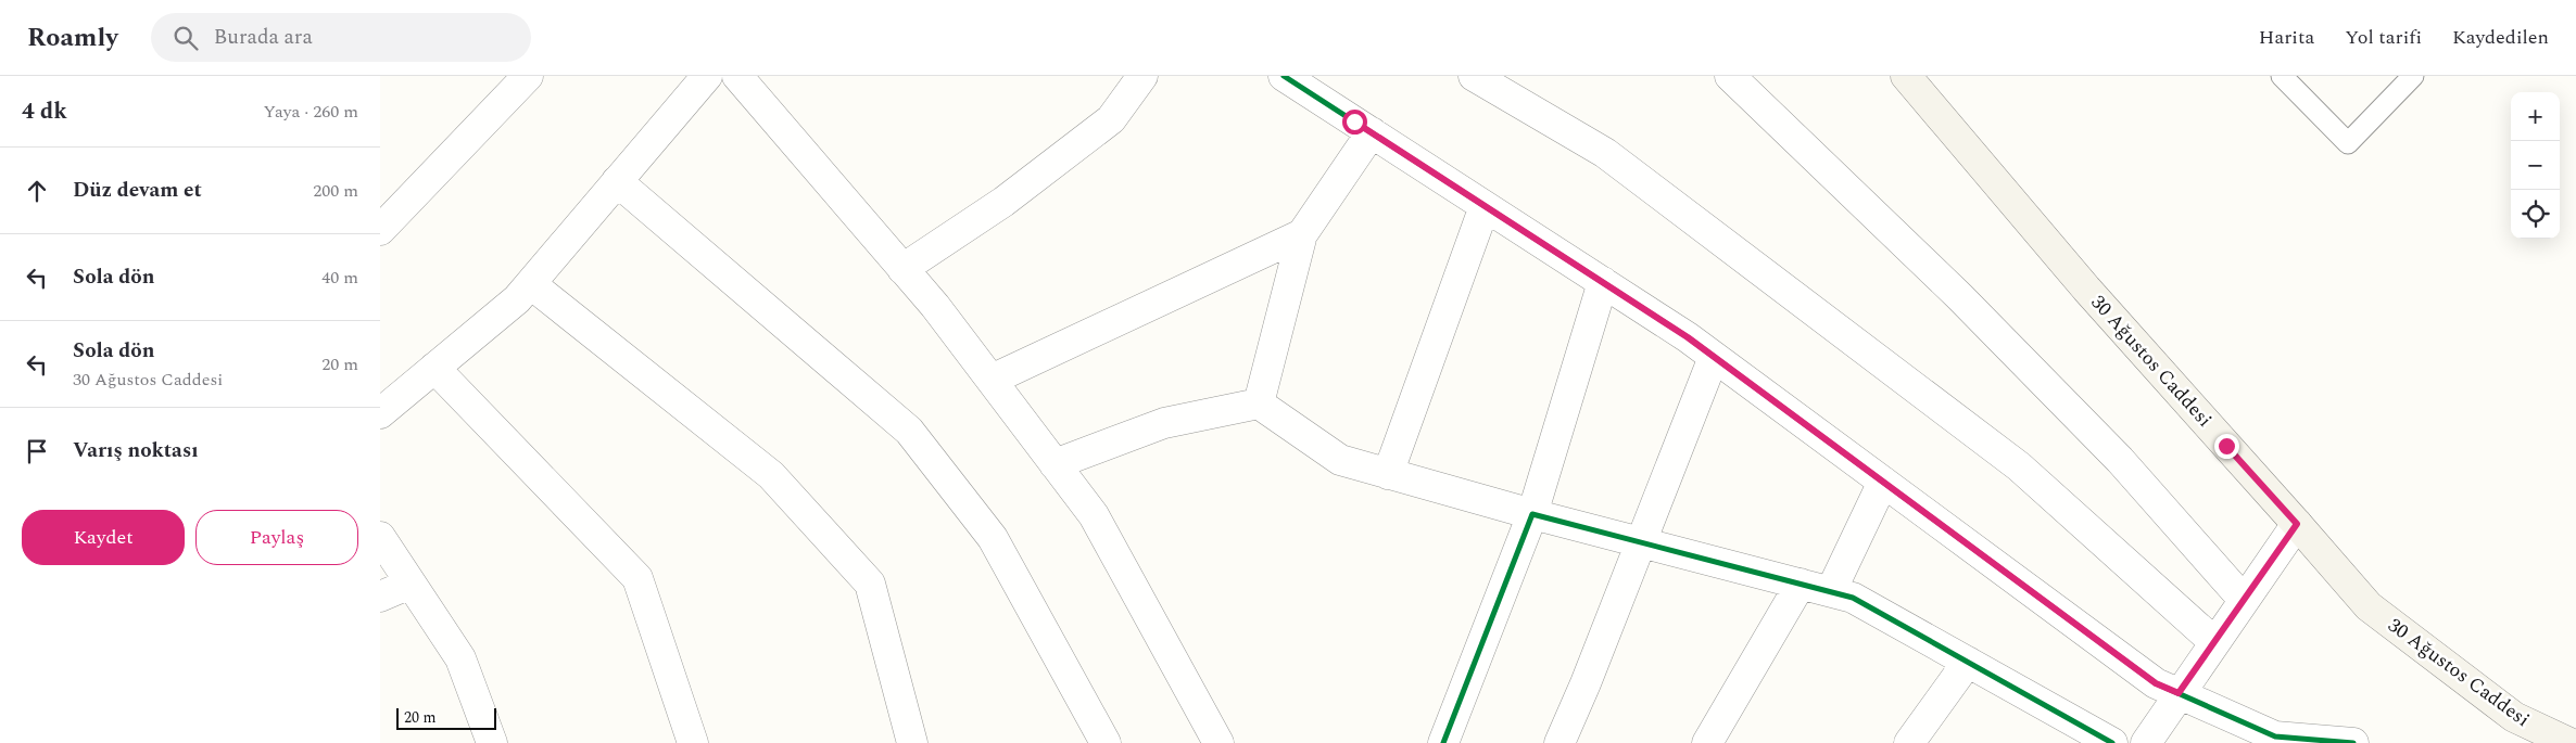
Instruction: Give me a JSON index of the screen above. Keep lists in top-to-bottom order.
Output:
{
  "streets": {
    "main road": ["30 Ağustos Caddesi"]
  },
  "scale_bar": "20 m",
  "page": {
    "header": "Roamly",
    "search": "Burada ara",
    "nav": ["Harita", "Yol tarifi", "Kaydedilen"],
    "heading": ["4 dk", "Yaya · 260 m"],
    "map_buttons": ["+", "−"],
    "list": [
      ["Düz devam et", "200 m"],
      ["Sola dön", "40 m"],
      ["Sola dön", "30 Ağustos Caddesi", "20 m"],
      "Varış noktası"
    ],
    "buttons": ["Kaydet", "Paylaş"],
    "scale": "20 m"
  }
}
